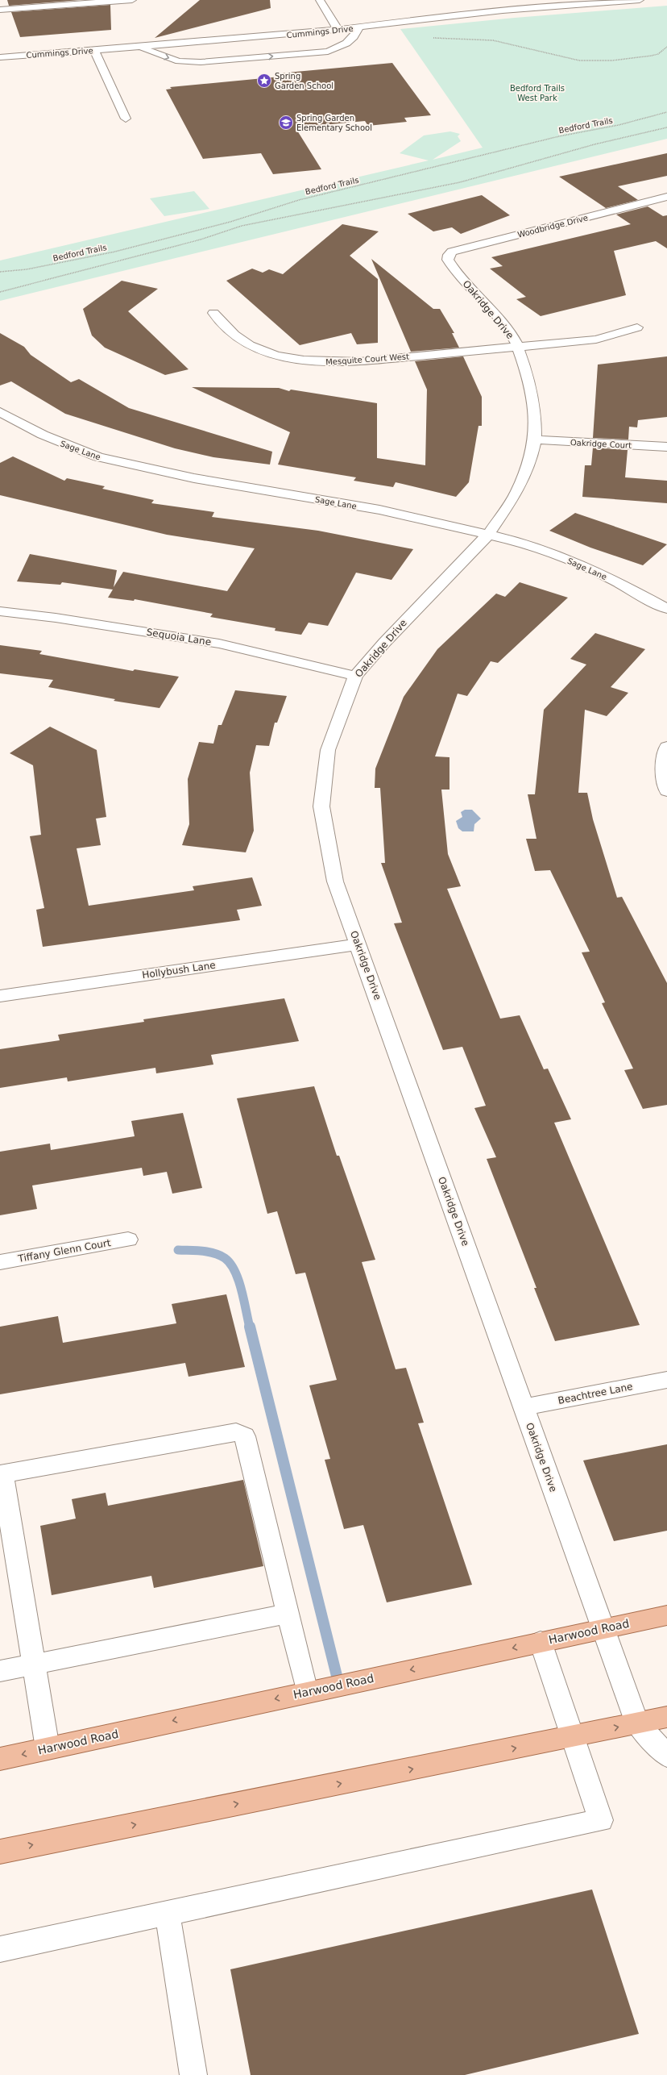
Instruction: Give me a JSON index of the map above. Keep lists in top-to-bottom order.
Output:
{
  "streets": {
    "main road": ["Harwood Road"],
    "street": [
      "Cummings Drive",
      "Woodbridge Drive",
      "Oakridge Drive",
      "Mesquite Court West",
      "Oakridge Court",
      "Sage Lane",
      "Sequoia Lane",
      "Hollybush Lane",
      "Tiffany Glenn Court",
      "Beachtree Lane"
    ],
    "path": ["Bedford Trails"]
  },
  "crossings": [
    ["Woodbridge Drive", "Oakridge Drive"],
    ["Oakridge Drive", "Mesquite Court West"],
    ["Oakridge Drive", "Oakridge Court"],
    ["Oakridge Drive", "Sage Lane"],
    ["Oakridge Drive", "Sequoia Lane"],
    ["Oakridge Drive", "Hollybush Lane"],
    ["Oakridge Drive", "Beachtree Lane"],
    ["Oakridge Drive", "Harwood Road"]
  ],
  "parks": ["Bedford Trails West Park"],
  "places": {
    "place": ["Spring Garden School"],
    "school or university": ["Spring Garden Elementary School"]
  }
}
